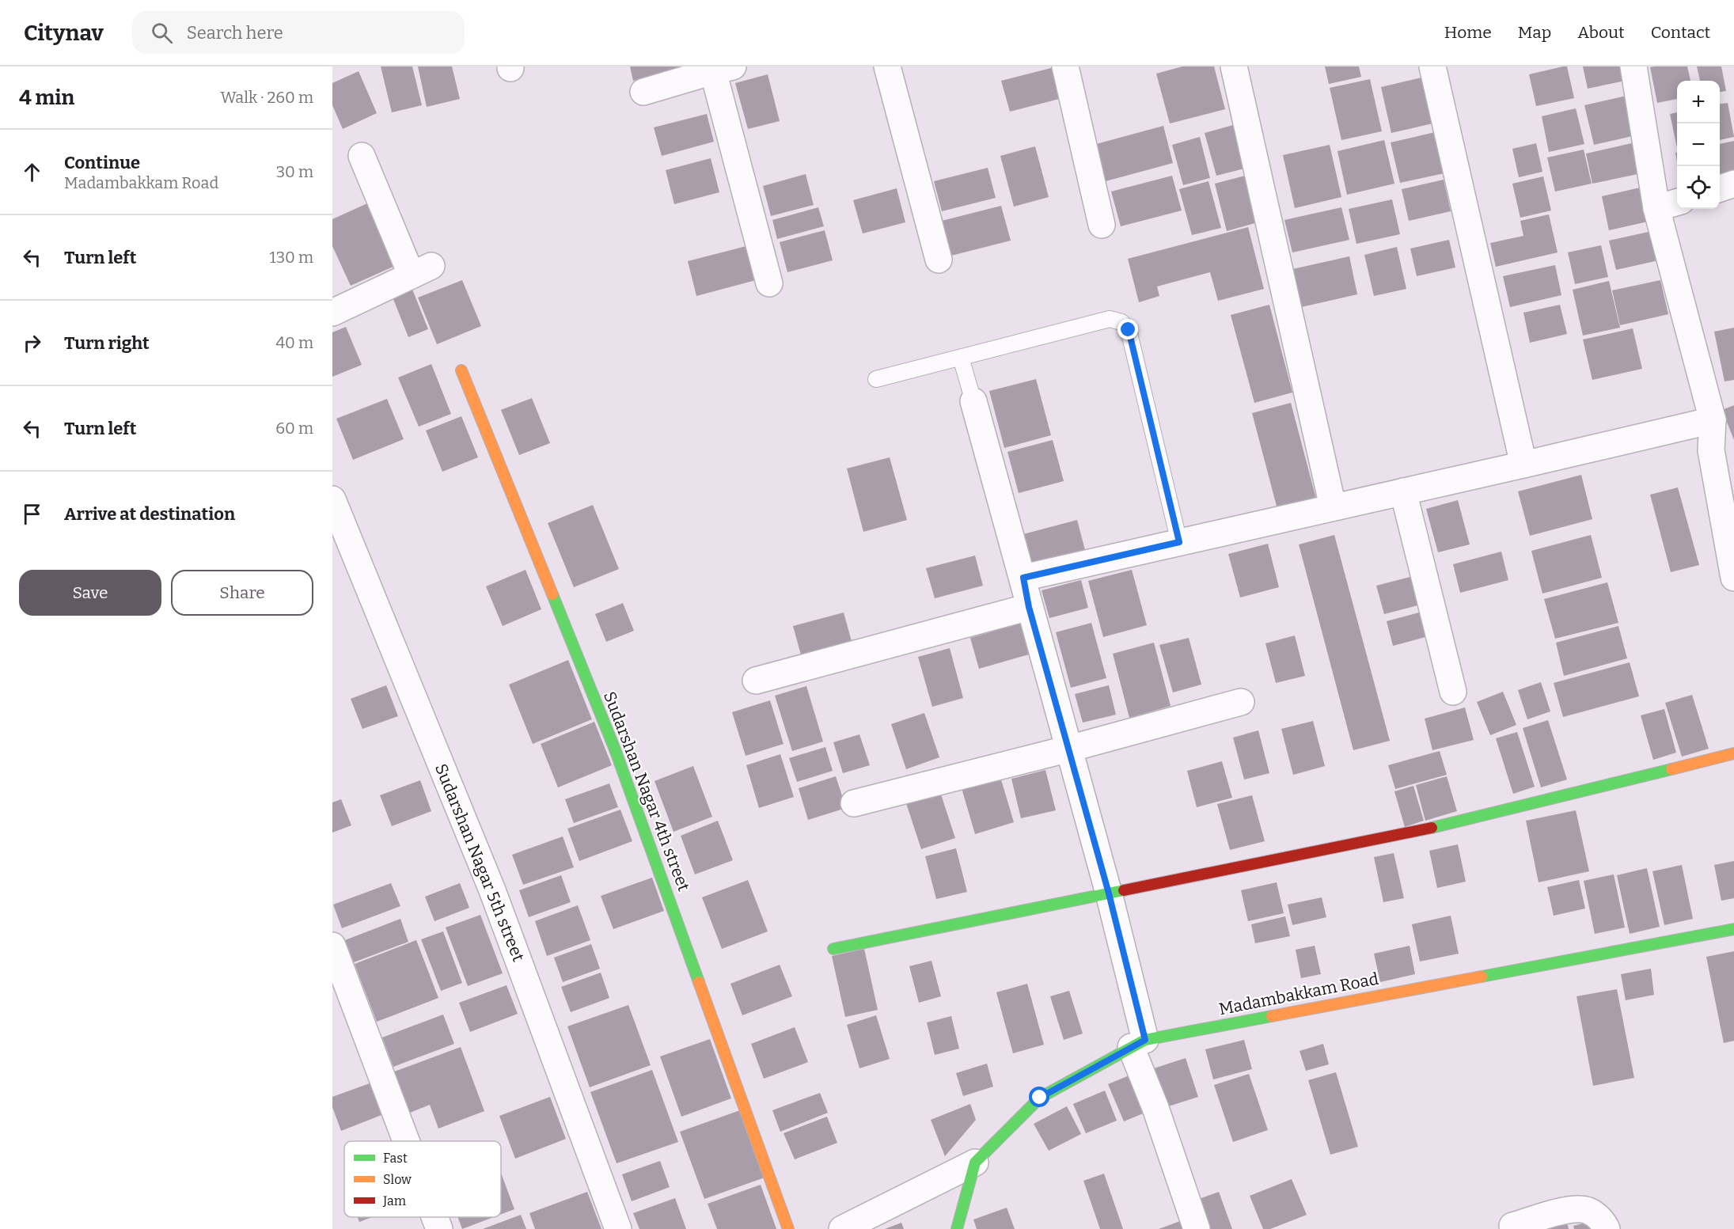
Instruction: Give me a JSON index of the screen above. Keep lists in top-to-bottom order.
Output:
{
  "streets": {
    "street": ["Sudarshan Nagar 4th street", "Sudarshan Nagar 5th street", "Madambakkam Road"]
  },
  "legend": ["Fast", "Slow", "Jam"],
  "page": {
    "header": "Citynav",
    "search": "Search here",
    "nav": [
      "Home",
      "Map",
      "About",
      "Contact"
    ],
    "heading": ["4 min", "Walk · 260 m"],
    "map_buttons": ["+", "−"],
    "list": [
      ["Continue", "Madambakkam Road", "30 m"],
      ["Turn left", "130 m"],
      ["Turn right", "40 m"],
      ["Turn left", "60 m"],
      "Arrive at destination"
    ],
    "buttons": ["Save", "Share"]
  }
}
